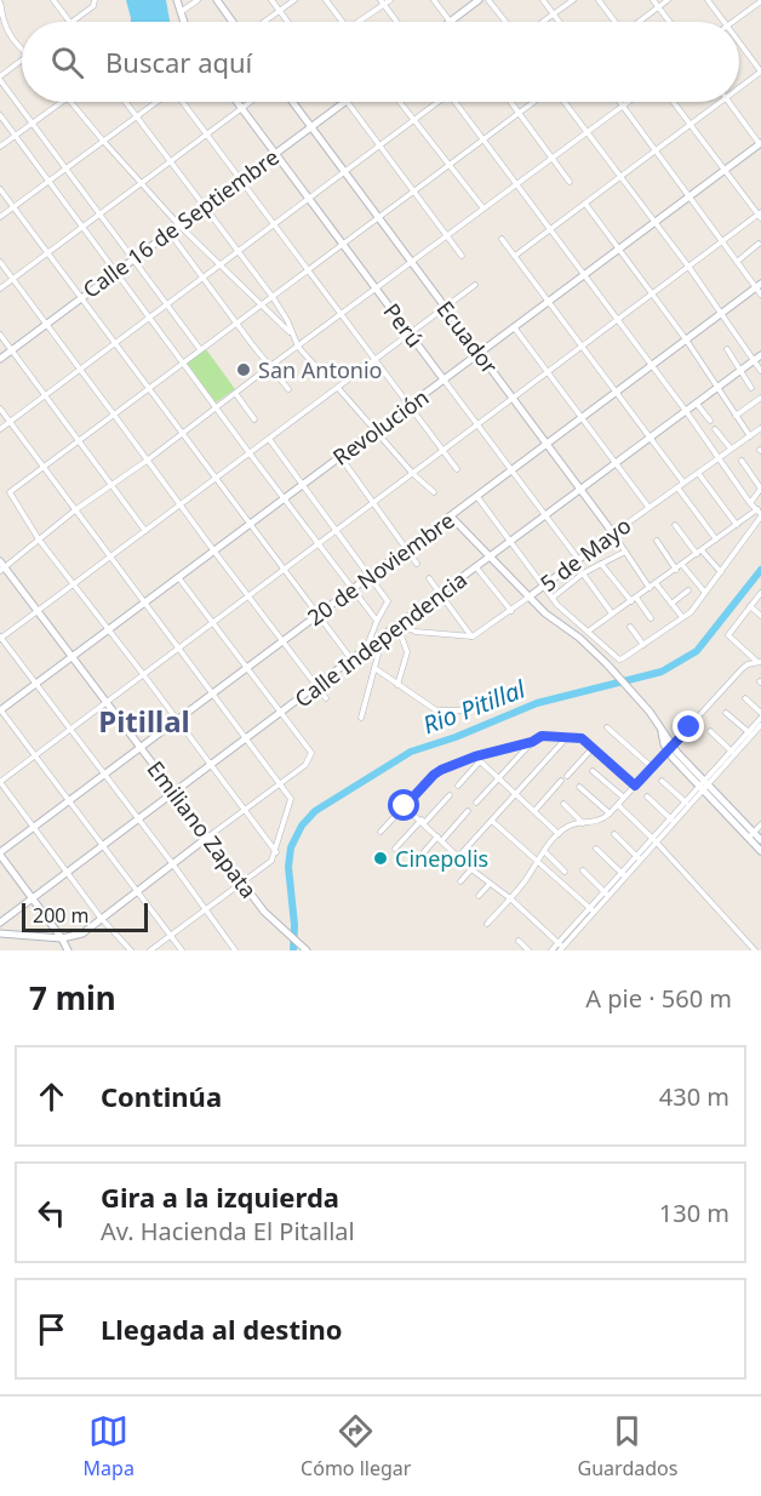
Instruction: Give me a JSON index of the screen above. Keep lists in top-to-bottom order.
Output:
{
  "streets": {
    "street": [
      "Calle 16 de Septiembre",
      "Perú",
      "Ecuador",
      "Revolución",
      "5 de Mayo",
      "20 de Noviembre",
      "Calle Independencia",
      "Emiliano Zapata"
    ]
  },
  "crossings": [
    ["Calle 16 de Septiembre", "Perú"],
    ["Calle 16 de Septiembre", "Ecuador"],
    ["Perú", "Revolución"],
    ["Perú", "5 de Mayo"],
    ["Perú", "20 de Noviembre"],
    ["Perú", "Calle Independencia"],
    ["Ecuador", "Revolución"],
    ["Ecuador", "5 de Mayo"],
    ["Ecuador", "20 de Noviembre"],
    ["Ecuador", "Calle Independencia"],
    ["Revolución", "Emiliano Zapata"],
    ["20 de Noviembre", "Emiliano Zapata"],
    ["Calle Independencia", "Emiliano Zapata"]
  ],
  "districts": ["Pitillal"],
  "water": ["Rio Pitillal"],
  "places": ["San Antonio", "Cinepolis"],
  "scale_bar": "200 m",
  "page": {
    "search": "Buscar aquí",
    "scale": "200 m",
    "heading": ["7 min", "A pie · 560 m"],
    "list": [
      ["Continúa", "430 m"],
      ["Gira a la izquierda", "Av. Hacienda El Pitallal", "130 m"],
      "Llegada al destino"
    ],
    "nav": ["Mapa", "Cómo llegar", "Guardados"]
  }
}
